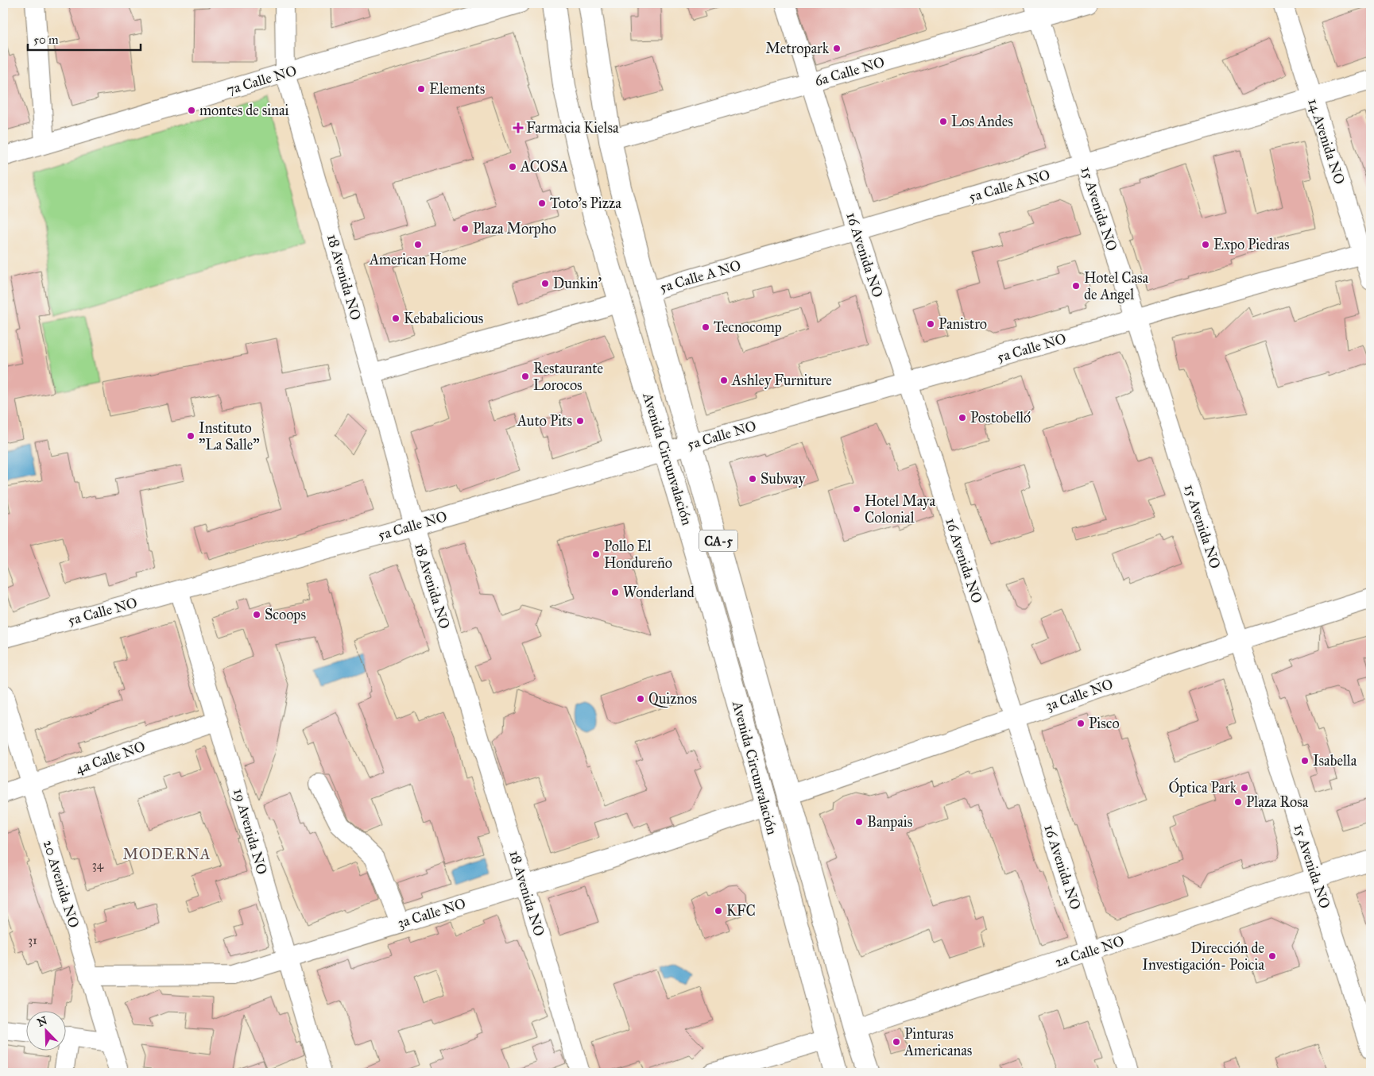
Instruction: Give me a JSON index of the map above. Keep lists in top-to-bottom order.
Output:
{
  "streets": {
    "highway": ["Avenida Circunvalación", "CA-5"],
    "street": [
      "6a Calle NO",
      "7a Calle NO",
      "14 Avenida NO",
      "5a Calle A NO",
      "15 Avenida NO",
      "16 Avenida NO",
      "18 Avenida NO",
      "5a Calle NO",
      "3a Calle NO",
      "4a Calle NO",
      "19 Avenida NO",
      "20 Avenida NO",
      "2a Calle NO"
    ]
  },
  "crossings": [
    ["6a Calle NO", "15 Avenida NO"],
    ["6a Calle NO", "16 Avenida NO"],
    ["6a Calle NO", "Avenida Circunvalación"],
    ["7a Calle NO", "18 Avenida NO"],
    ["14 Avenida NO", "5a Calle A NO"],
    ["14 Avenida NO", "5a Calle NO"],
    ["5a Calle A NO", "15 Avenida NO"],
    ["5a Calle A NO", "16 Avenida NO"],
    ["5a Calle A NO", "Avenida Circunvalación"],
    ["15 Avenida NO", "5a Calle NO"],
    ["15 Avenida NO", "3a Calle NO"],
    ["15 Avenida NO", "2a Calle NO"],
    ["16 Avenida NO", "5a Calle NO"],
    ["16 Avenida NO", "3a Calle NO"],
    ["16 Avenida NO", "2a Calle NO"],
    ["18 Avenida NO", "5a Calle NO"],
    ["18 Avenida NO", "3a Calle NO"],
    ["5a Calle NO", "Avenida Circunvalación"],
    ["5a Calle NO", "19 Avenida NO"],
    ["Avenida Circunvalación", "3a Calle NO"],
    ["Avenida Circunvalación", "2a Calle NO"],
    ["3a Calle NO", "19 Avenida NO"],
    ["3a Calle NO", "20 Avenida NO"],
    ["4a Calle NO", "19 Avenida NO"],
    ["4a Calle NO", "20 Avenida NO"]
  ],
  "districts": ["MODERNA"],
  "places": {
    "other": [
      "Metropark",
      "Elements",
      "montes de sinai",
      "Los Andes",
      "ACOSA",
      "Toto's Pizza",
      "Plaza Morpho",
      "American Home",
      "Expo Piedras",
      "Dunkin'",
      "Hotel Casa de Angel",
      "Kebabalicious",
      "Panistro",
      "Tecnocomp",
      "Restaurante Lorocos",
      "Ashley Furniture",
      "Postobelló",
      "Auto Pits",
      "Instituto \"La Salle\"",
      "Subway",
      "Hotel Maya Colonial",
      "Pollo El Hondureño",
      "Wonderland",
      "Scoops",
      "Quiznos",
      "Pisco",
      "Isabella",
      "Óptica Park",
      "Plaza Rosa",
      "Banpais",
      "KFC",
      "Dirección de Investigación- Poicia",
      "Pinturas Americanas"
    ],
    "health": ["Farmacia Kielsa"]
  },
  "house_numbers": ["34", "31"],
  "scale_bar": "50 m",
  "north": "top left"
}
